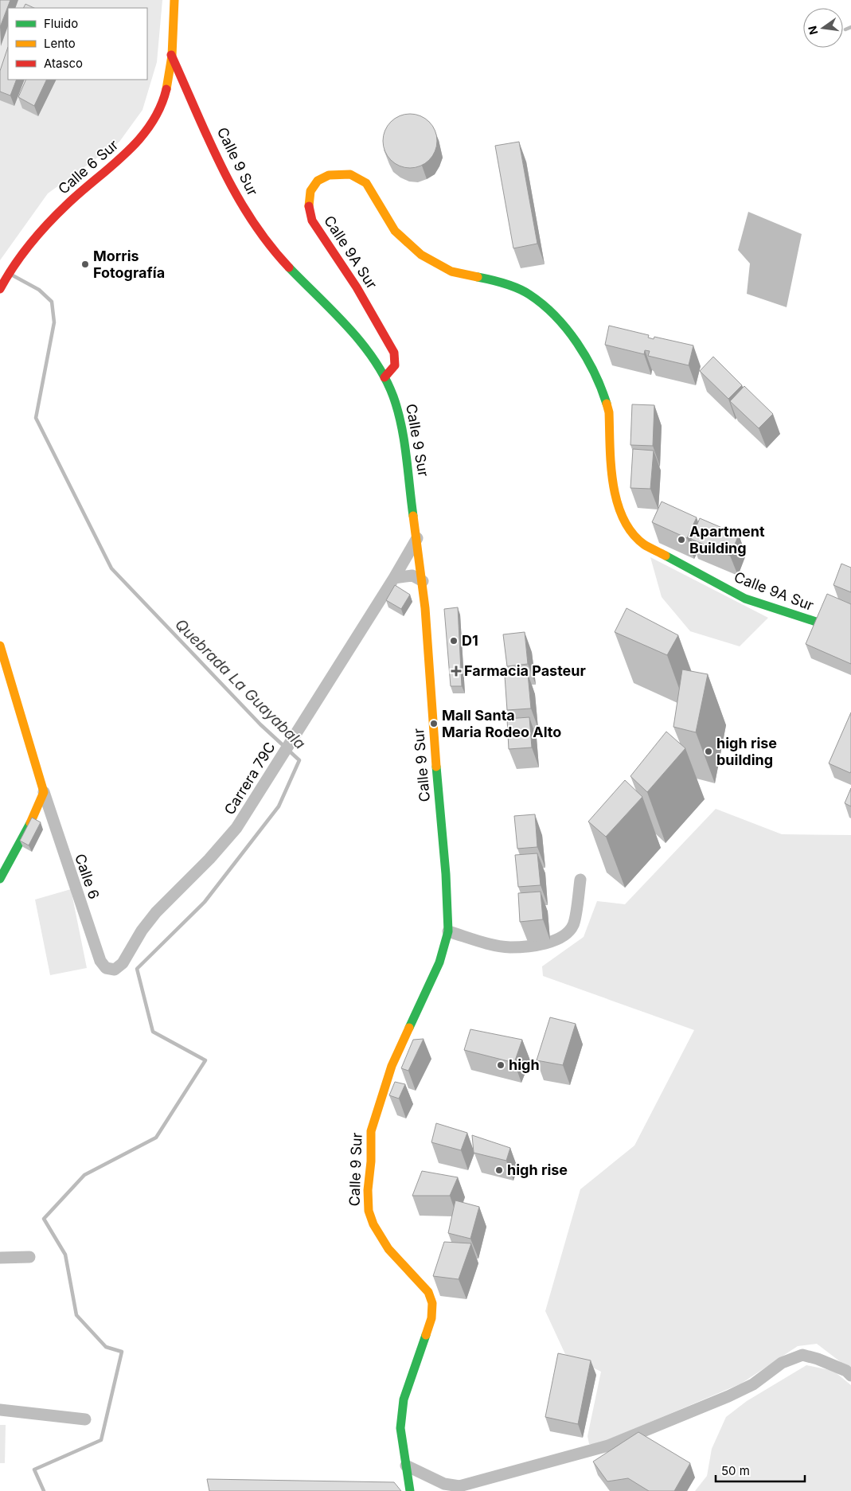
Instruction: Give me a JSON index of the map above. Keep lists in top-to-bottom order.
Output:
{
  "streets": {
    "street": [
      "Calle 9 Sur",
      "Calle 6 Sur",
      "Calle 9A Sur",
      "Carrera 79C",
      "Calle 6"
    ]
  },
  "crossings": [
    ["Calle 9 Sur", "Calle 6 Sur"],
    ["Calle 9 Sur", "Calle 9A Sur"],
    ["Calle 9 Sur", "Carrera 79C"],
    ["Carrera 79C", "Calle 6"]
  ],
  "water": ["Quebrada La Guayabala"],
  "places": {
    "other": [
      "Morris Fotografía",
      "Apartment Building",
      "D1",
      "Mall Santa Maria Rodeo Alto",
      "high rise building",
      "high",
      "high rise"
    ],
    "health": ["Farmacia Pasteur"]
  },
  "legend": ["Fluido", "Lento", "Atasco"],
  "scale_bar": "50 m",
  "north": "left"
}
